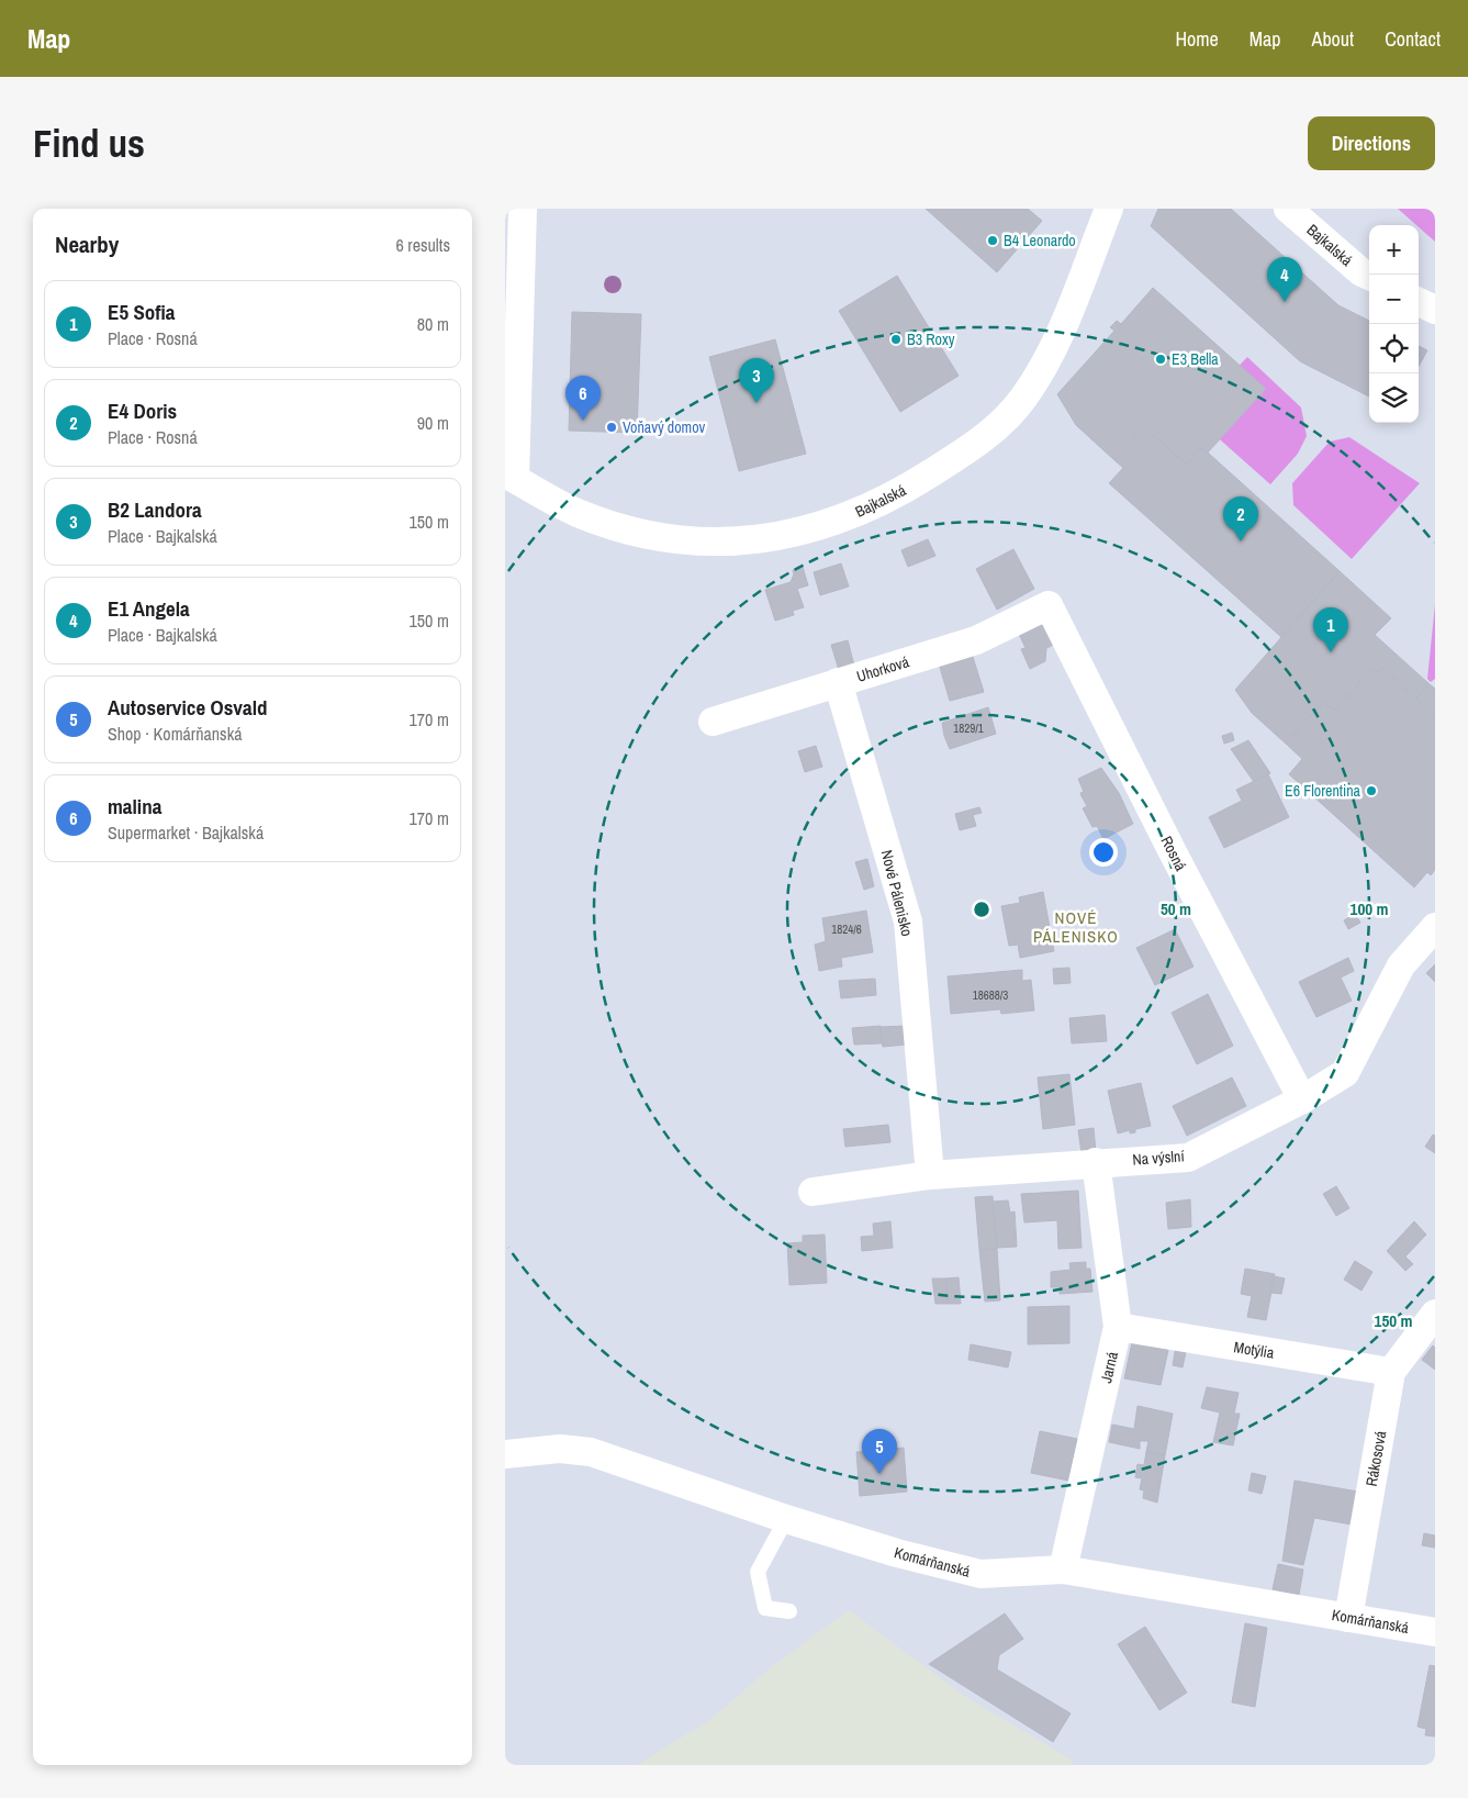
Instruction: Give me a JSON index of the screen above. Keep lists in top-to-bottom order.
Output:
{
  "streets": {
    "street": [
      "Bajkalská",
      "Uhorková",
      "Rosná",
      "Nové Pálenisko",
      "Na výslní",
      "Motýlia",
      "Jarná",
      "Rákosová",
      "Komárňanská"
    ]
  },
  "crossings": [
    ["Uhorková", "Rosná"],
    ["Uhorková", "Nové Pálenisko"],
    ["Rosná", "Na výslní"],
    ["Nové Pálenisko", "Na výslní"],
    ["Na výslní", "Jarná"],
    ["Motýlia", "Jarná"],
    ["Motýlia", "Rákosová"],
    ["Jarná", "Komárňanská"],
    ["Rákosová", "Komárňanská"]
  ],
  "districts": ["NOVÉ PÁLENISKO"],
  "places": [
    "B4 Leonardo",
    "B3 Roxy",
    "E3 Bella",
    "Voňavý domov",
    "E6 Florentina"
  ],
  "house_numbers": ["1829/1", "1824/6", "18688/3"],
  "page": {
    "header": "Map",
    "nav": [
      "Home",
      "Map",
      "About",
      "Contact"
    ],
    "buttons": "Directions",
    "title": "Find us",
    "heading": ["Nearby", "6 results"],
    "map_buttons": ["+", "−"],
    "pins": [
      "4",
      "3",
      "6",
      "2",
      "1",
      "5"
    ],
    "list": [
      {
        "mark": "1",
        "name": "E5 Sofia",
        "note": "Place · Rosná",
        "value": "80 m"
      },
      {
        "mark": "2",
        "name": "E4 Doris",
        "note": "Place · Rosná",
        "value": "90 m"
      },
      {
        "mark": "3",
        "name": "B2 Landora",
        "note": "Place · Bajkalská",
        "value": "150 m"
      },
      {
        "mark": "4",
        "name": "E1 Angela",
        "note": "Place · Bajkalská",
        "value": "150 m"
      },
      {
        "mark": "5",
        "name": "Autoservice Osvald",
        "note": "Shop · Komárňanská",
        "value": "170 m"
      },
      {
        "mark": "6",
        "name": "malina",
        "note": "Supermarket · Bajkalská",
        "value": "170 m"
      }
    ]
  },
  "rings": ["50 m", "100 m", "150 m"]
}
